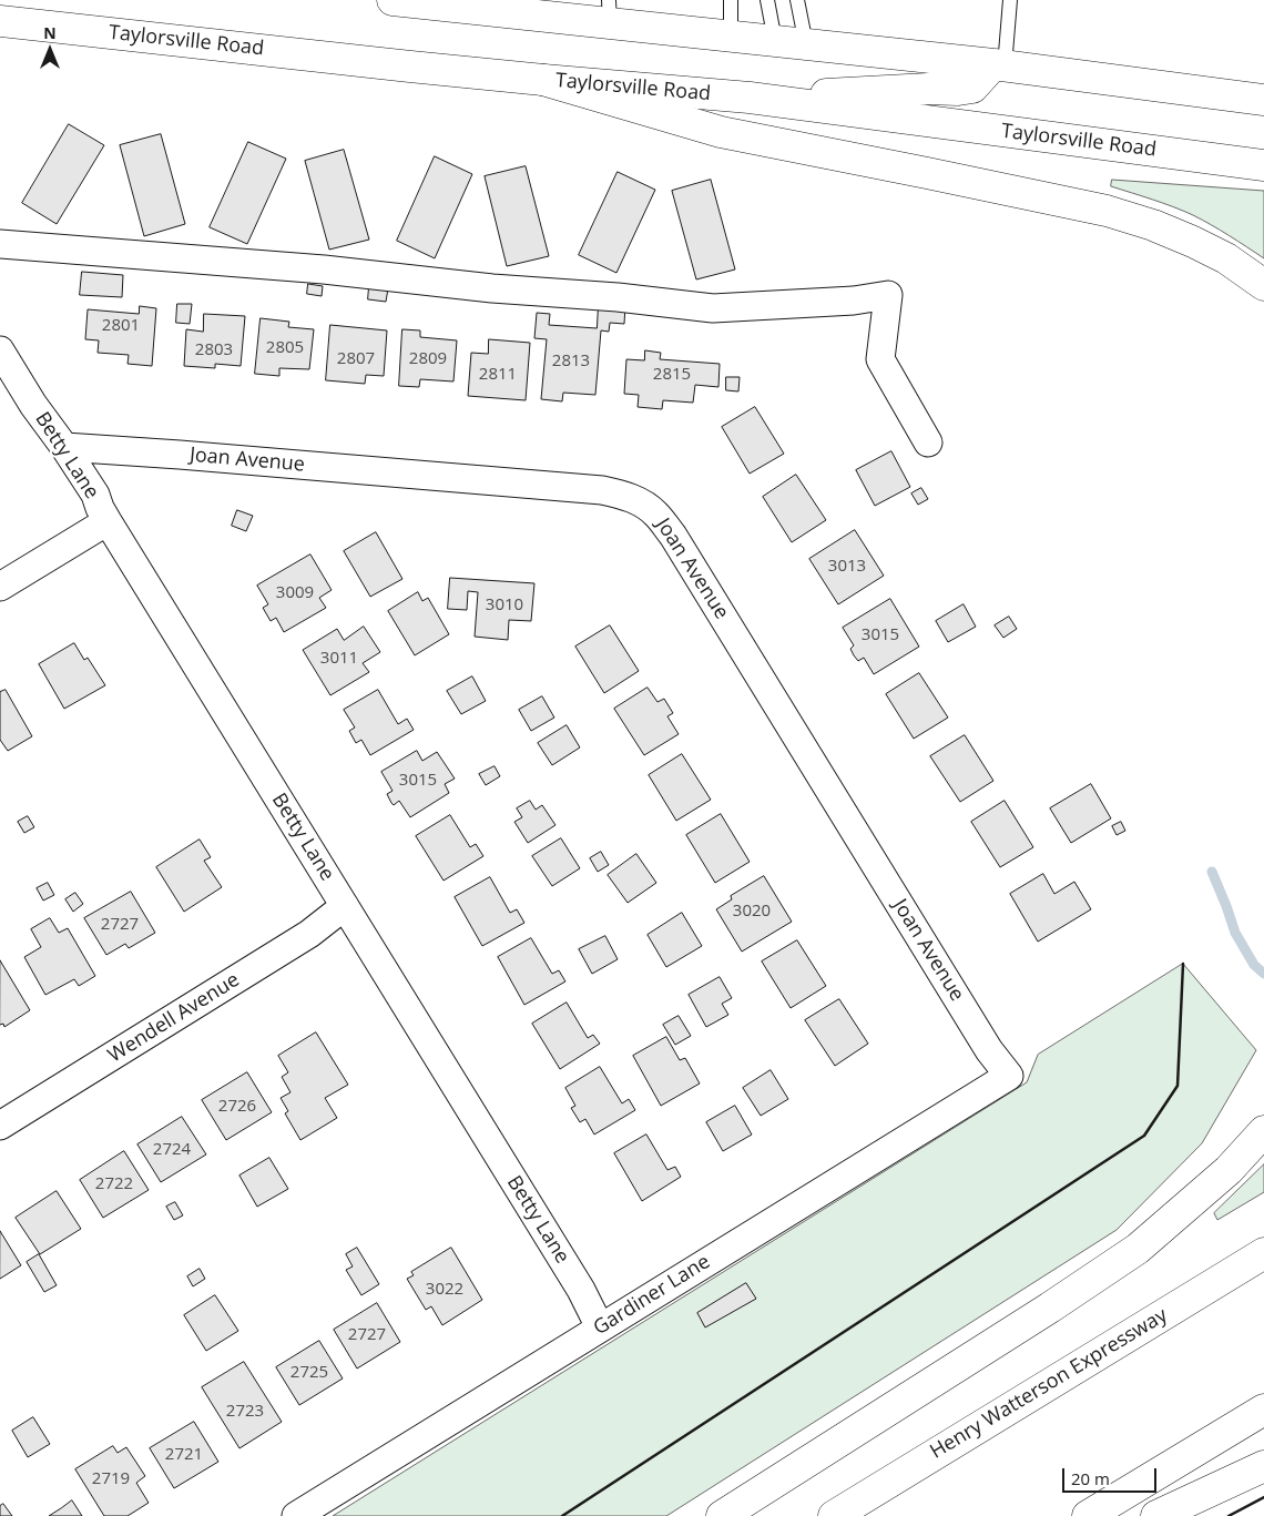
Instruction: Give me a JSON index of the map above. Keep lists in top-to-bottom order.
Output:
{
  "streets": {
    "main road": ["Taylorsville Road", "Henry Watterson Expressway"],
    "street": [
      "Betty Lane",
      "Joan Avenue",
      "Wendell Avenue",
      "Gardiner Lane"
    ]
  },
  "crossings": [
    ["Betty Lane", "Joan Avenue"],
    ["Betty Lane", "Wendell Avenue"],
    ["Betty Lane", "Gardiner Lane"],
    ["Joan Avenue", "Gardiner Lane"]
  ],
  "house_numbers": [
    "2801",
    "2805",
    "2803",
    "2807",
    "2809",
    "2813",
    "2811",
    "2815",
    "3013",
    "3009",
    "3010",
    "3015",
    "3011",
    "3015",
    "3020",
    "2727",
    "2726",
    "2724",
    "2722",
    "3022",
    "2727",
    "2725",
    "2723",
    "2721",
    "2719"
  ],
  "scale_bar": "20 m",
  "north": "top"
}
